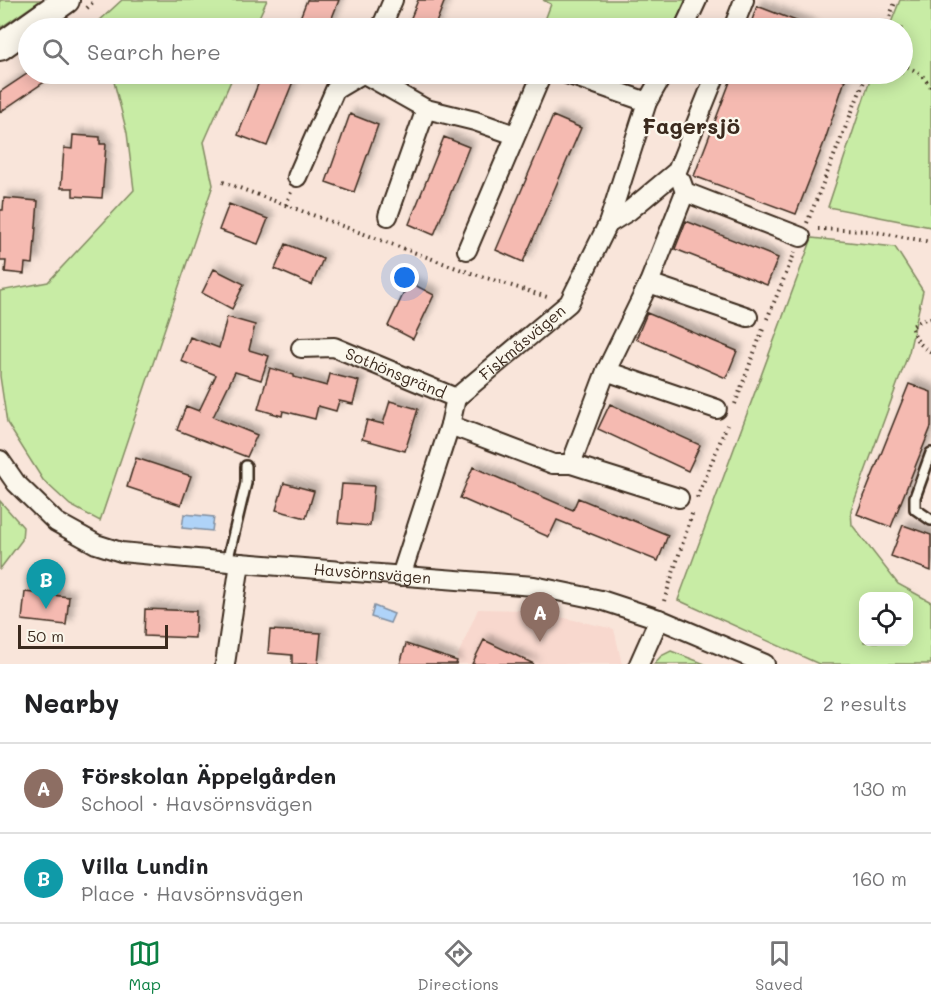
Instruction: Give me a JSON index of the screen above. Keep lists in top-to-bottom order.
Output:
{
  "streets": {
    "street": ["Fiskmåsvägen", "Sothönsgränd", "Havsörnsvägen"]
  },
  "crossings": [
    ["Fiskmåsvägen", "Sothönsgränd"]
  ],
  "districts": ["Fagersjö"],
  "scale_bar": "50 m",
  "page": {
    "search": "Search here",
    "pins": ["B", "A"],
    "scale": "50 m",
    "heading": ["Nearby", "2 results"],
    "list": [
      {
        "mark": "A",
        "name": "Förskolan Äppelgården",
        "note": "School · Havsörnsvägen",
        "value": "130 m"
      },
      {
        "mark": "B",
        "name": "Villa Lundin",
        "note": "Place · Havsörnsvägen",
        "value": "160 m"
      }
    ],
    "nav": ["Map", "Directions", "Saved"]
  }
}
